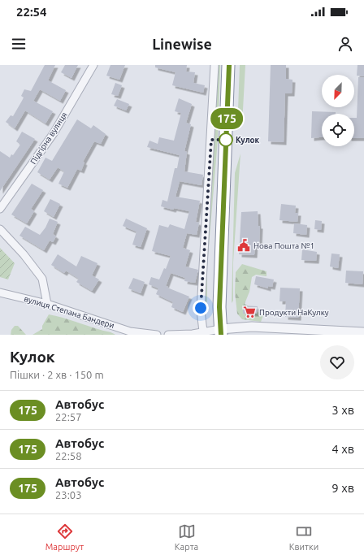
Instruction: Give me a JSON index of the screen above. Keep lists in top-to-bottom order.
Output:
{
  "streets": {
    "street": ["Підгірна вулиця", "вулиця Степана Бандери"]
  },
  "places": {
    "other": ["Кулок"],
    "public building": ["Нова Пошта №1"],
    "supermarket": ["Продукти НаКулку"]
  },
  "lines": ["bus line 175"],
  "north": "bottom left",
  "page": {
    "status": "22:54",
    "header": "Linewise",
    "on_map": "175",
    "heading": ["Кулок", "Пішки · 2 хв · 150 m"],
    "list": [
      {
        "mark": "175",
        "name": "Автобус",
        "note": "22:57",
        "value": "3 хв"
      },
      {
        "mark": "175",
        "name": "Автобус",
        "note": "22:58",
        "value": "4 хв"
      },
      {
        "mark": "175",
        "name": "Автобус",
        "note": "23:03",
        "value": "9 хв"
      }
    ],
    "tabs": ["Маршрут", "Карта", "Квитки"]
  }
}
